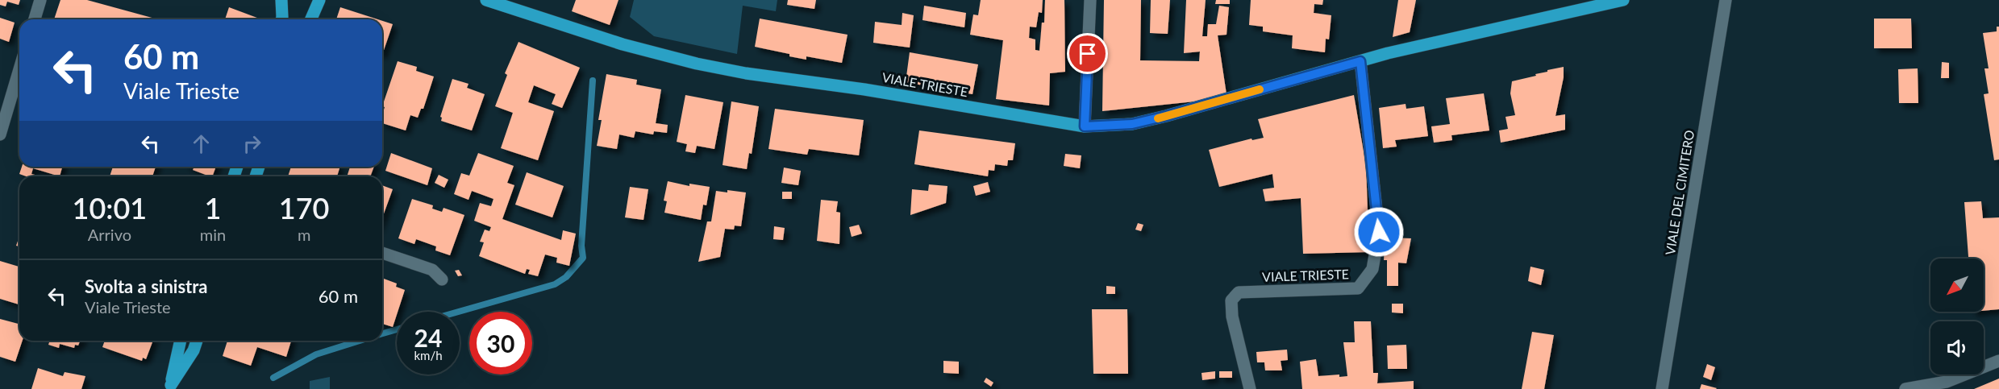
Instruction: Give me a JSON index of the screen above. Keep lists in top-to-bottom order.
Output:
{
  "streets": {
    "main road": ["VIALE TRIESTE"],
    "street": ["VIALE DEL CIMITERO"]
  },
  "north": "bottom left",
  "page": {
    "turn": ["60 m", "Viale Trieste"],
    "eta": [
      "10:01",
      "Arrivo",
      "1",
      "min",
      "170",
      "m"
    ],
    "list": [
      {
        "name": "Svolta a sinistra",
        "note": "Viale Trieste",
        "value": "60 m"
      }
    ],
    "speed": "24 km/h",
    "limit": "30"
  }
}
